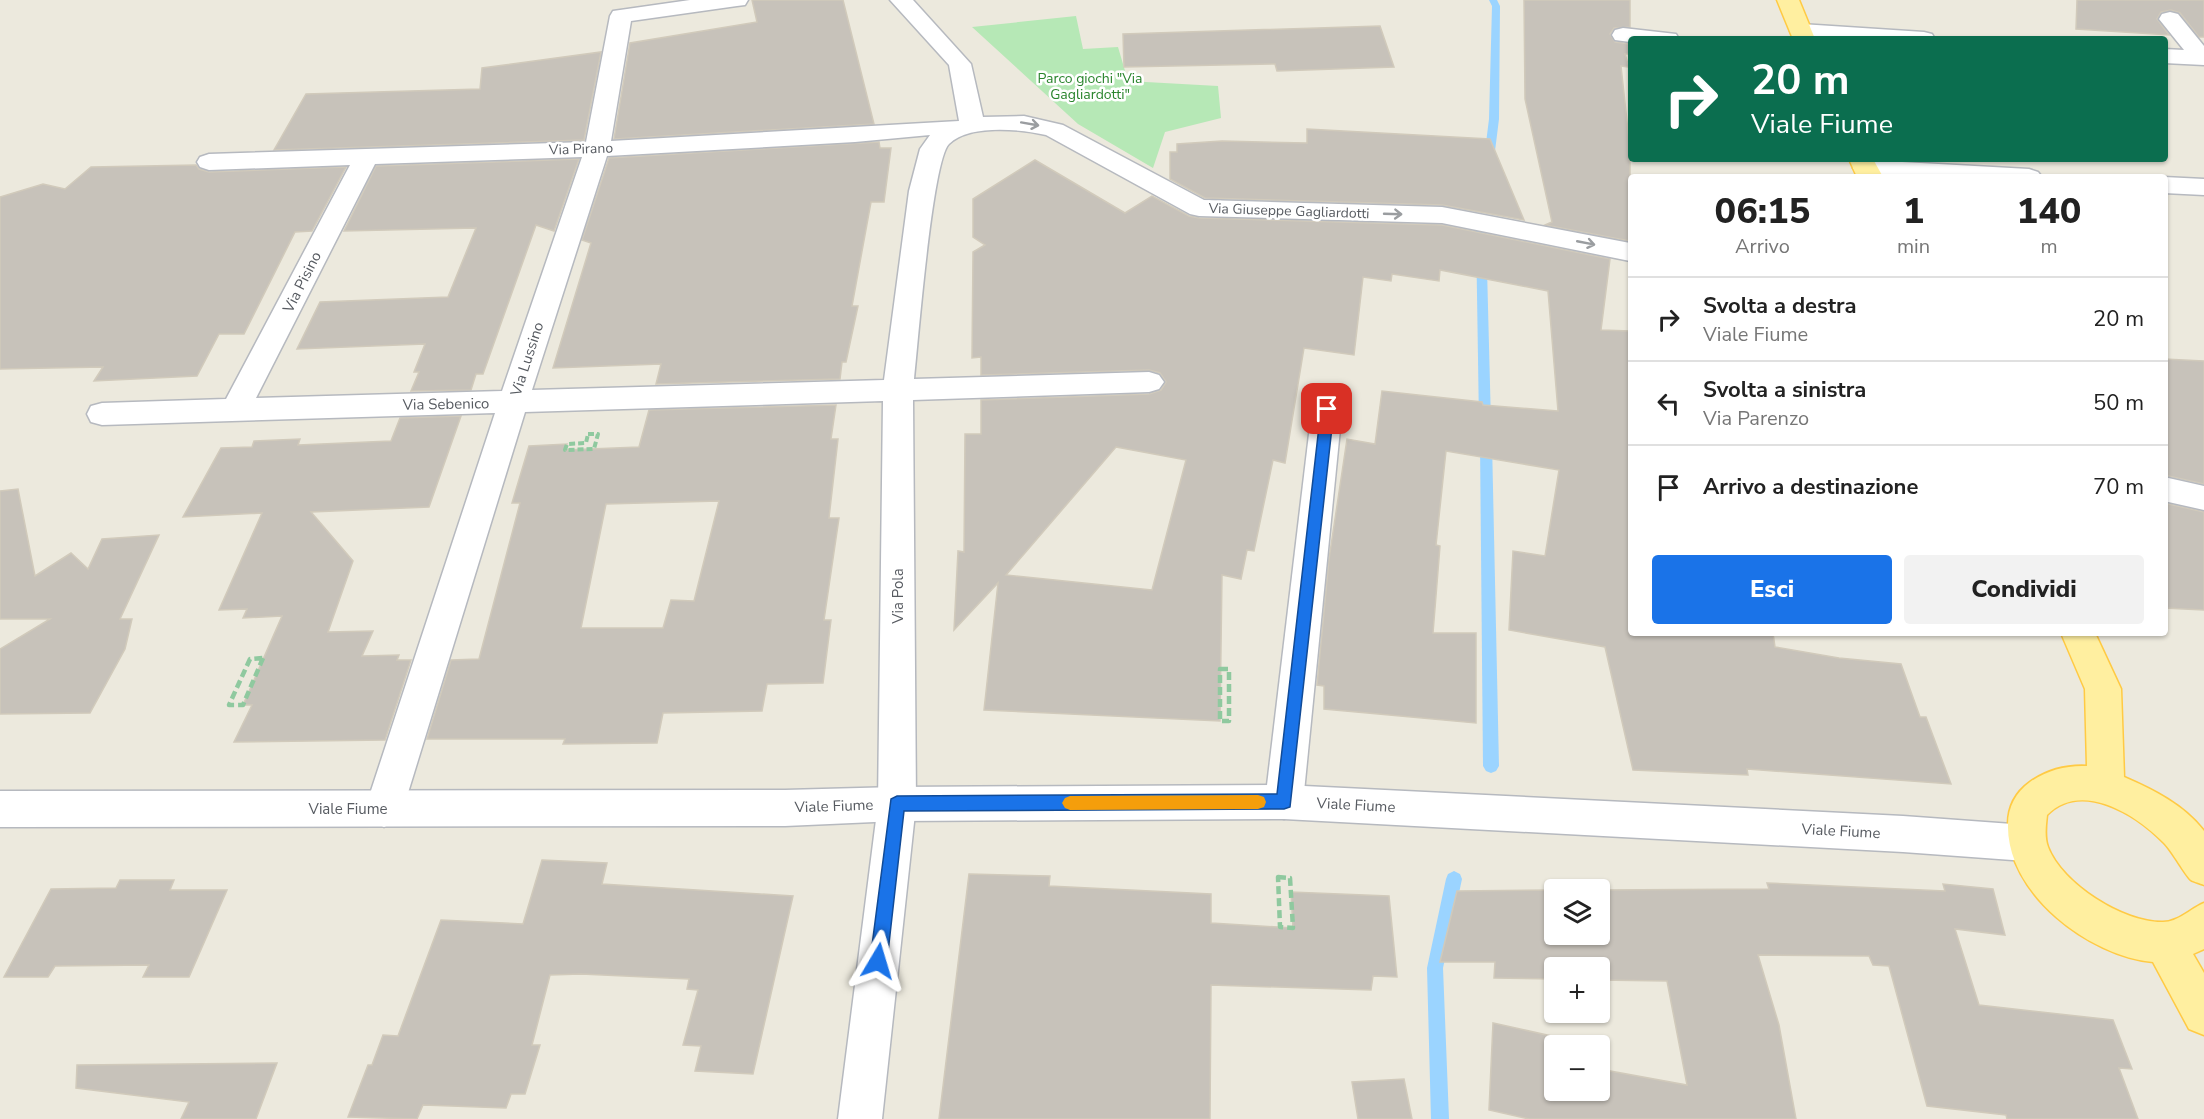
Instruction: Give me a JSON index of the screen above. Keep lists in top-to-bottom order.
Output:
{
  "streets": {
    "street": [
      "Via Pirano",
      "Via Giuseppe Gagliardotti",
      "Via Pisino",
      "Via Lussino",
      "Via Sebenico",
      "Via Pola",
      "Viale Fiume"
    ]
  },
  "crossings": [
    ["Via Pirano", "Via Giuseppe Gagliardotti"],
    ["Via Pirano", "Via Pisino"],
    ["Via Pirano", "Via Lussino"],
    ["Via Pirano", "Via Pola"],
    ["Via Giuseppe Gagliardotti", "Via Pola"],
    ["Via Pisino", "Via Sebenico"],
    ["Via Lussino", "Via Sebenico"],
    ["Via Lussino", "Viale Fiume"],
    ["Via Sebenico", "Via Pola"],
    ["Via Pola", "Viale Fiume"]
  ],
  "one_way": ["Via Giuseppe Gagliardotti"],
  "parks": ["Parco giochi \"Via Gagliardotti\""],
  "page": {
    "turn": ["20 m", "Viale Fiume"],
    "eta": [
      "06:15",
      "Arrivo",
      "1",
      "min",
      "140",
      "m"
    ],
    "list": [
      {
        "name": "Svolta a destra",
        "note": "Viale Fiume",
        "value": "20 m"
      },
      {
        "name": "Svolta a sinistra",
        "note": "Via Parenzo",
        "value": "50 m"
      },
      {
        "name": "Arrivo a destinazione",
        "value": "70 m"
      }
    ],
    "buttons": ["Esci", "Condividi"],
    "map_buttons": ["+", "−"]
  }
}
